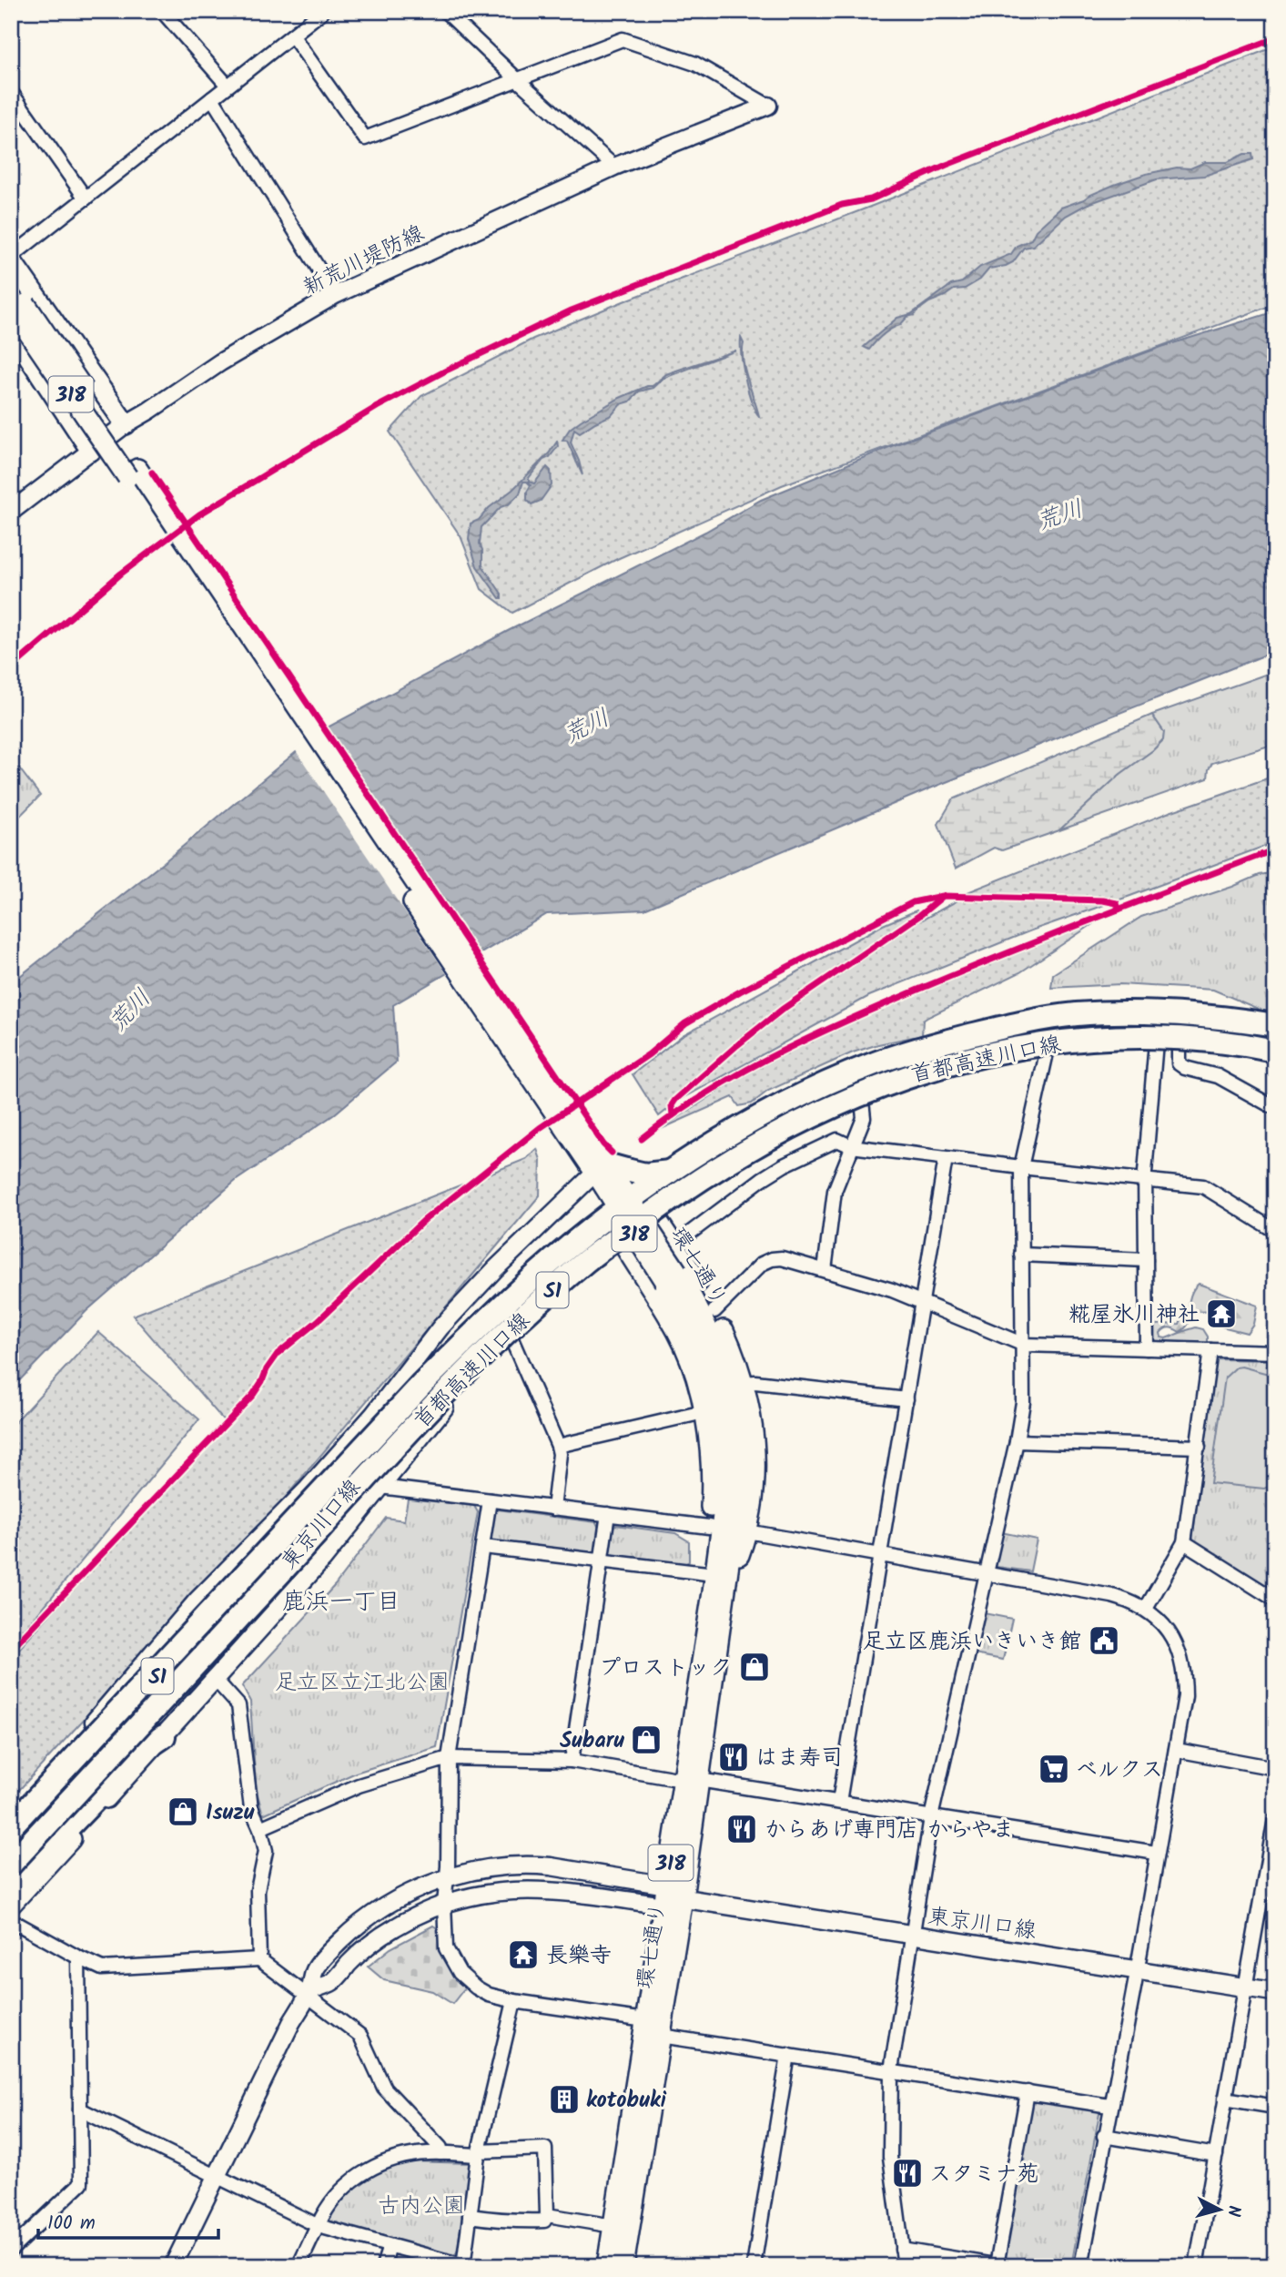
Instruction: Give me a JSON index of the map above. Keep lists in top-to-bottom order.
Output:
{
  "streets": {
    "highway": ["首都高速川口線", "S1"],
    "main road": ["318", "環七通り", "東京川口線"],
    "street": ["新荒川堤防線"]
  },
  "crossings": [
    ["318", "環七通り"],
    ["318", "東京川口線"],
    ["環七通り", "東京川口線"],
    ["S1", "東京川口線"]
  ],
  "districts": ["鹿浜一丁目"],
  "water": ["荒川"],
  "parks": ["足立区立江北公園", "古内公園"],
  "places": {
    "temple": ["糀屋氷川神社", "長樂寺"],
    "public building": ["足立区鹿浜いきいき館"],
    "shop": ["プロストック", "Subaru", "Isuzu"],
    "restaurant": ["はま寿司", "からあげ専門店 からやま", "スタミナ苑"],
    "supermarket": ["ベルクス"],
    "building": ["kotobuki"]
  },
  "scale_bar": "100 m",
  "north": "right"
}
